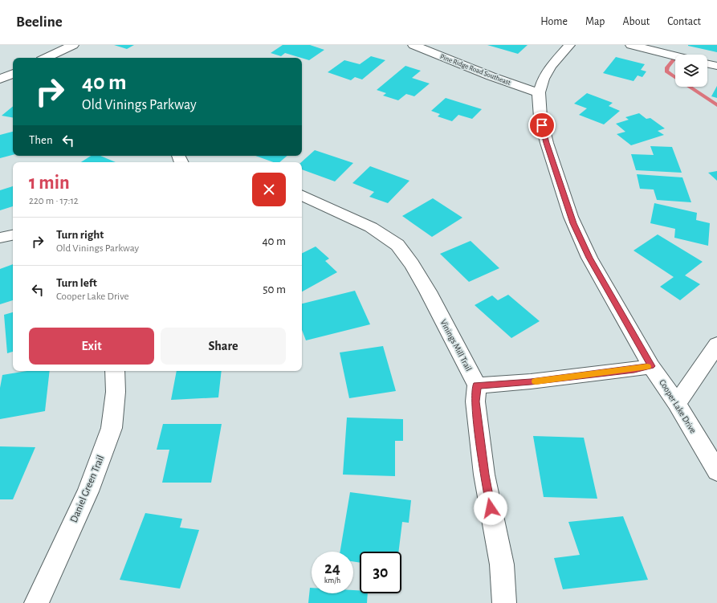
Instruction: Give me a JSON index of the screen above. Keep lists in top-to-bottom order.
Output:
{
  "streets": {
    "street": [
      "Pine Ridge Road Southeast",
      "Vinings Mill Trail",
      "Cooper Lake Drive",
      "Daniel Green Trail"
    ]
  },
  "crossings": [
    ["Pine Ridge Road Southeast", "Cooper Lake Drive"]
  ],
  "page": {
    "header": "Beeline",
    "nav": [
      "Home",
      "Map",
      "About",
      "Contact"
    ],
    "turn": ["40 m", "Old Vinings Parkway"],
    "then": "Then",
    "heading": ["1 min", "220 m · 17:12"],
    "list": [
      {
        "name": "Turn right",
        "note": "Old Vinings Parkway",
        "value": "40 m"
      },
      {
        "name": "Turn left",
        "note": "Cooper Lake Drive",
        "value": "50 m"
      }
    ],
    "buttons": ["Exit", "Share"],
    "speed": "24 km/h",
    "limit": "30"
  }
}
